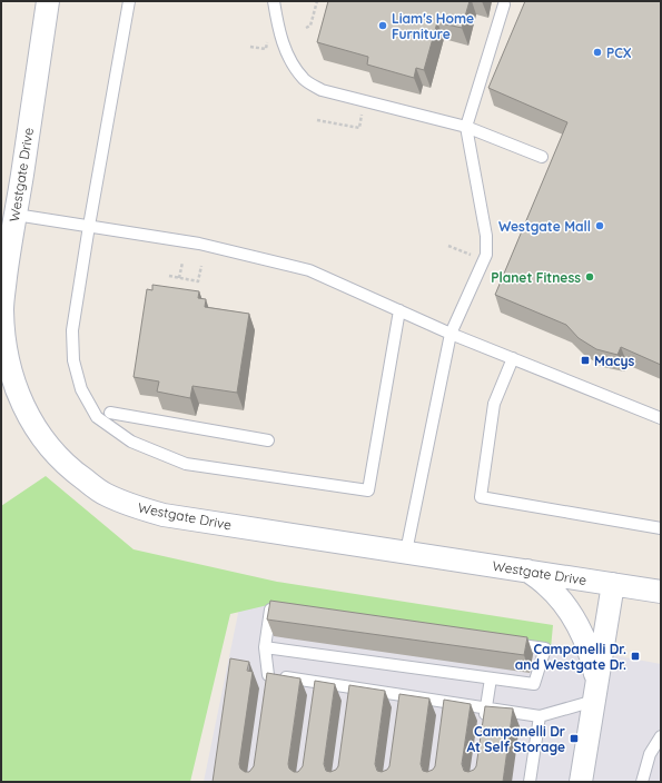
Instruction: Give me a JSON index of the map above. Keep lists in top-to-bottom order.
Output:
{
  "streets": {
    "street": ["Westgate Drive"]
  },
  "places": {
    "other": [
      "Liam's Home Furniture",
      "PCX",
      "Westgate Mall",
      "Planet Fitness"
    ],
    "transit": ["Macys", "Campanelli Dr. and Westgate Dr.", "Campanelli Dr At Self Storage"]
  }
}
